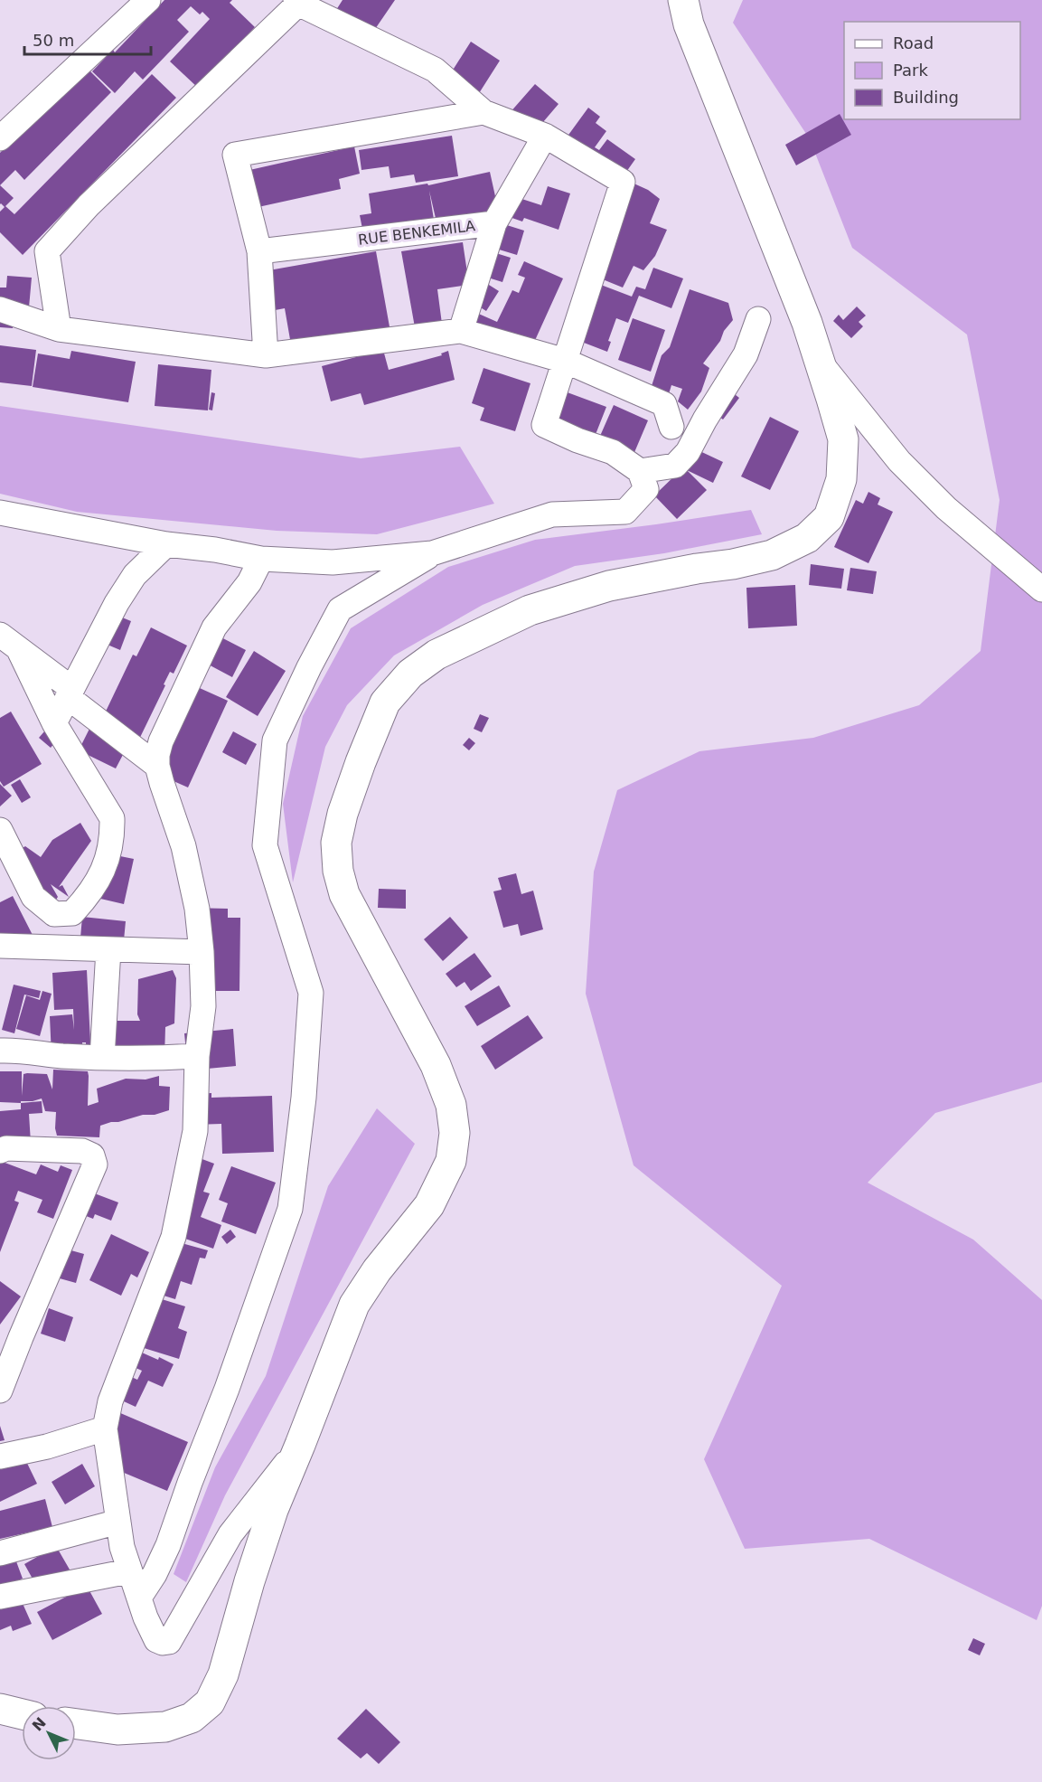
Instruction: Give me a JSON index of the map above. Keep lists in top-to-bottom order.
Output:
{
  "streets": {
    "street": ["RUE BENKEMILA"]
  },
  "legend": ["Road", "Park", "Building"],
  "scale_bar": "50 m",
  "north": "top left"
}
